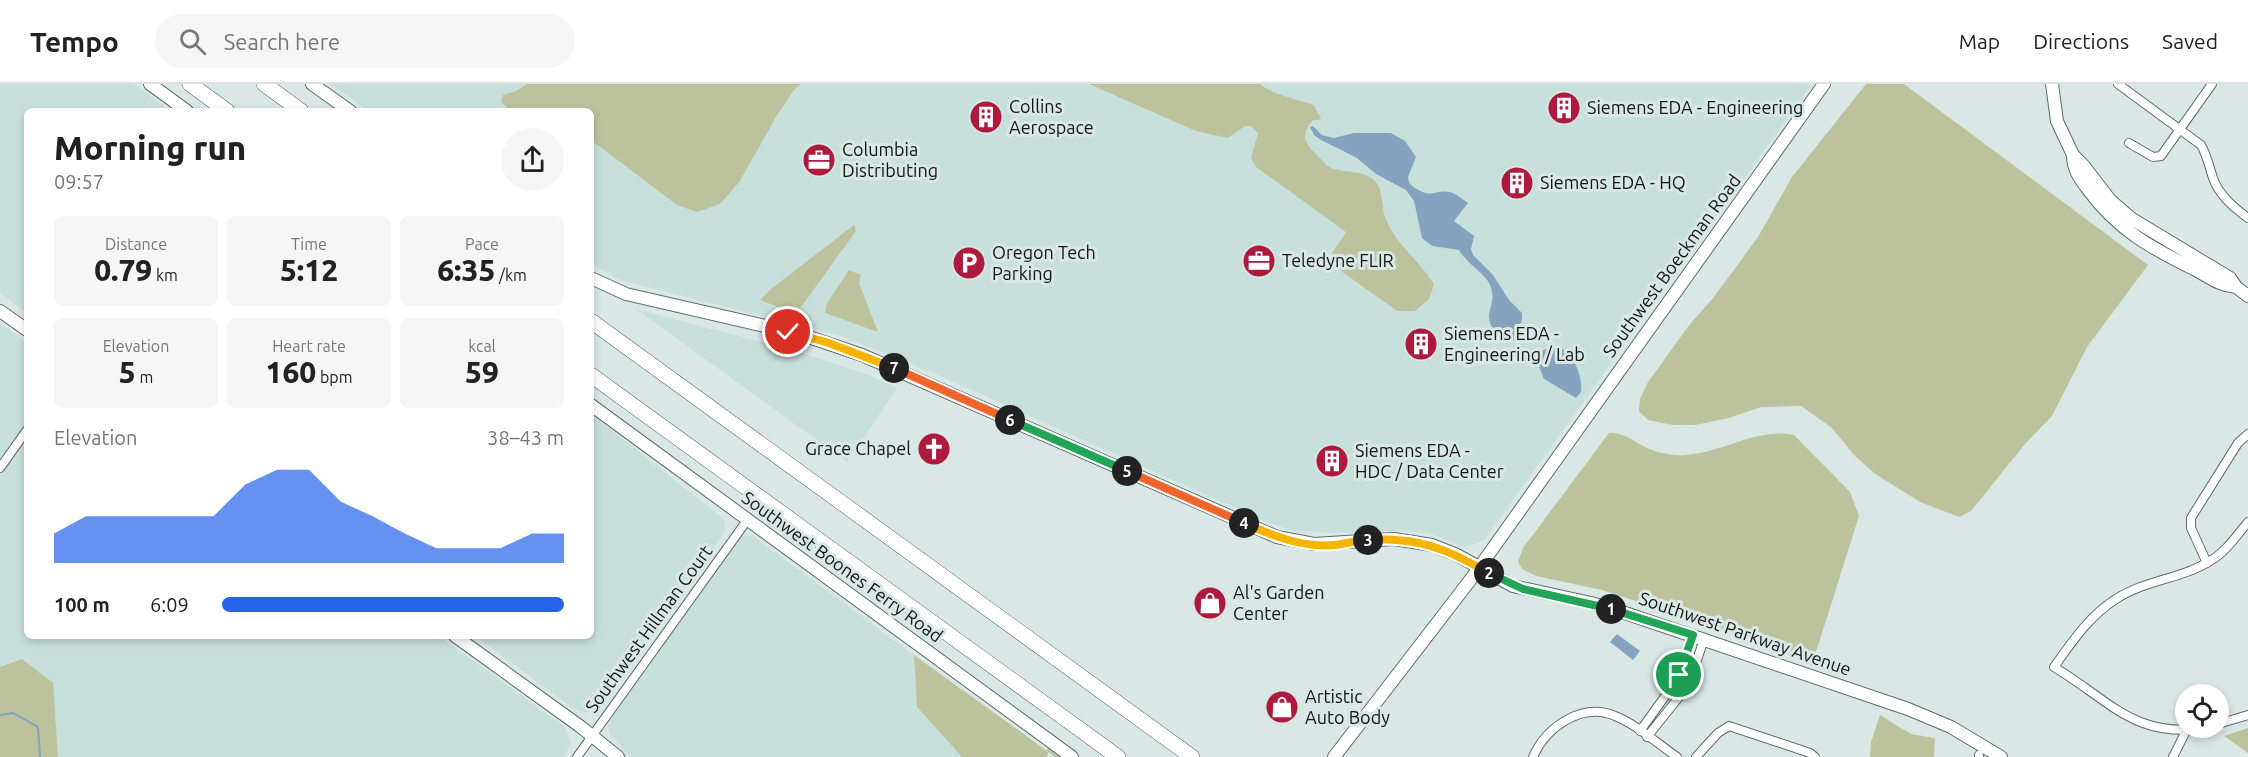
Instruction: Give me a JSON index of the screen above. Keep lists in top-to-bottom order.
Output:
{
  "streets": {
    "street": [
      "Southwest Boeckman Road",
      "Southwest Boones Ferry Road",
      "Southwest Hillman Court",
      "Southwest Parkway Avenue"
    ]
  },
  "crossings": [
    ["Southwest Boeckman Road", "Southwest Parkway Avenue"],
    ["Southwest Boones Ferry Road", "Southwest Hillman Court"]
  ],
  "places": {
    "building": [
      "Siemens EDA - Engineering",
      "Collins Aerospace",
      "Siemens EDA - HQ",
      "Siemens EDA - Engineering / Lab",
      "Siemens EDA - HDC / Data Center"
    ],
    "office": ["Columbia Distributing", "Teledyne FLIR"],
    "parking": ["Oregon Tech Parking"],
    "church": ["Grace Chapel"],
    "shop": ["Al's Garden Center", "Artistic Auto Body"]
  },
  "page": {
    "header": "Tempo",
    "search": "Search here",
    "nav": ["Map", "Directions", "Saved"],
    "heading": ["Morning run", "09:57"],
    "stats": [
      ["Distance", "0.79 km"],
      ["Time", "5:12"],
      ["Pace", "6:35 /km"],
      ["Elevation", "5 m"],
      ["Heart rate", "160 bpm"],
      ["kcal", "59"]
    ],
    "pins": [
      "7",
      "6",
      "5",
      "4",
      "3",
      "2",
      "1"
    ],
    "chart": ["Elevation", "38–43 m"],
    "list": [
      {
        "name": "100 m",
        "note": "6:09"
      }
    ]
  }
}
